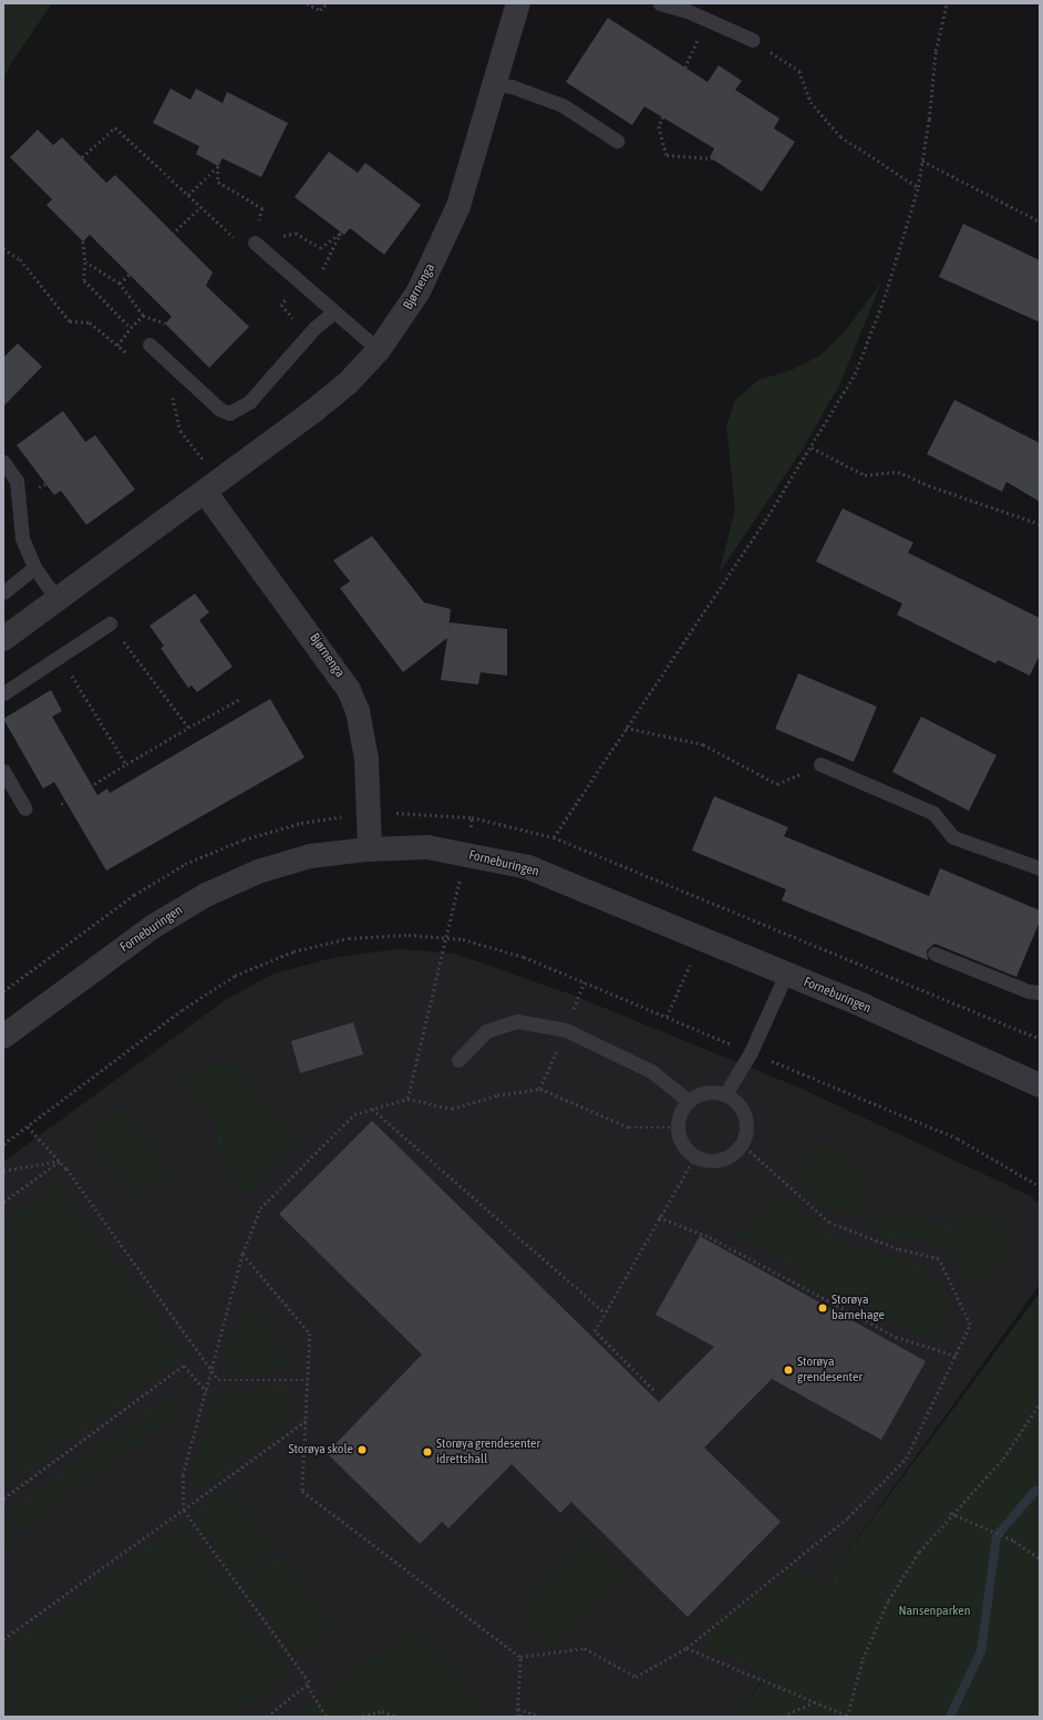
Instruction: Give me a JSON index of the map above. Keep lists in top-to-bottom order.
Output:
{
  "streets": {
    "street": ["Bjørnenga", "Forneburingen"]
  },
  "crossings": [
    ["Bjørnenga", "Forneburingen"]
  ],
  "parks": ["Nansenparken"],
  "places": [
    "Storøya barnehage",
    "Storøya grendesenter",
    "Storøya skole",
    "Storøya grendesenter idrettshall"
  ]
}
